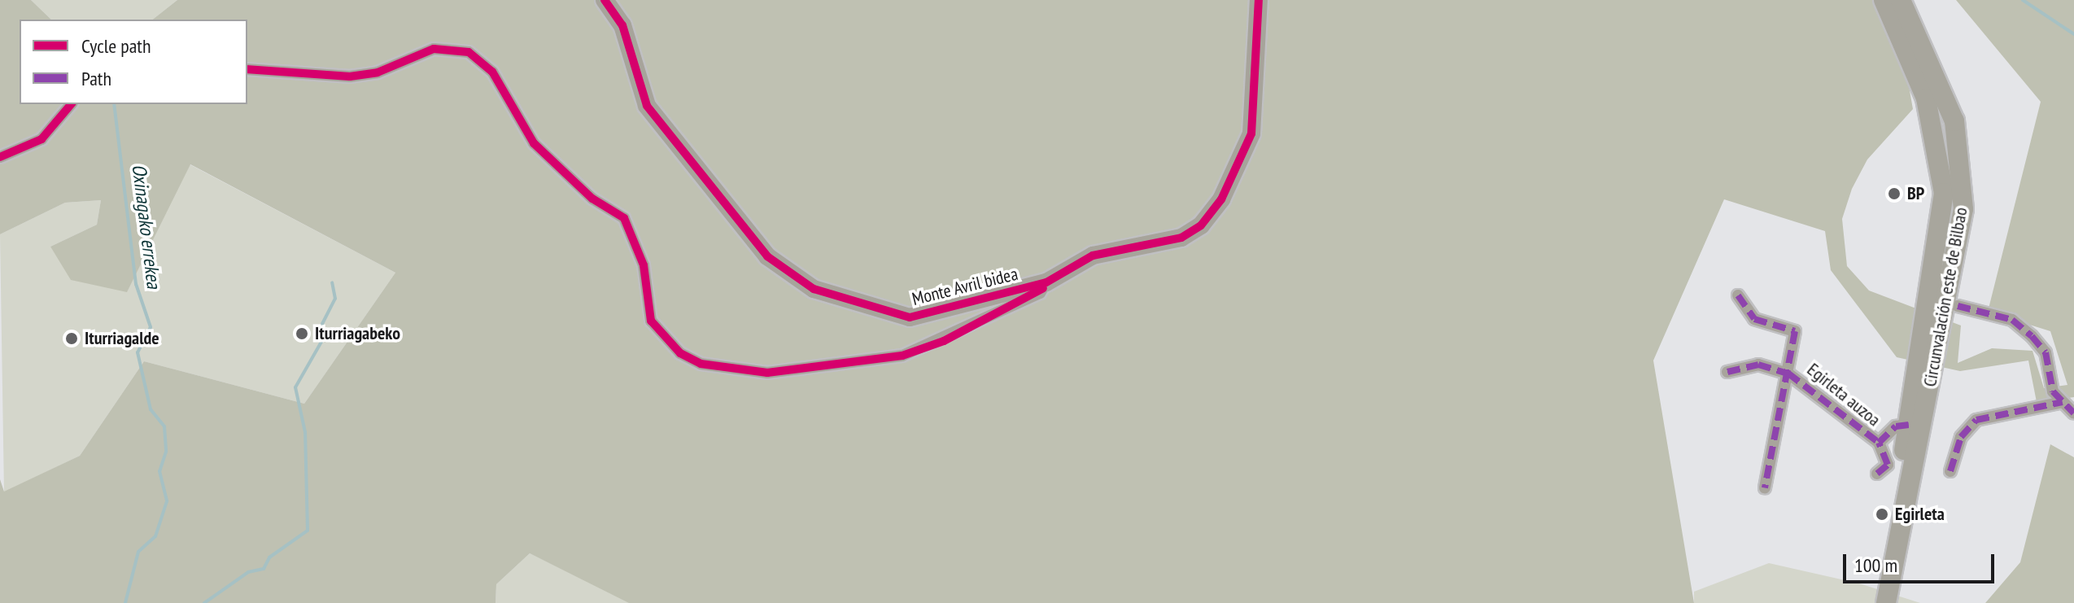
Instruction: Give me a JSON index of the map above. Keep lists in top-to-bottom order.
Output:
{
  "streets": {
    "main road": ["Circunvalación este de Bilbao"],
    "street": ["Monte Avril bidea", "Egirleta auzoa"]
  },
  "water": ["Oxinagako errekea"],
  "places": [
    "BP",
    "Iturriagabeko",
    "Iturriagalde",
    "Egirleta"
  ],
  "legend": ["Cycle path", "Path"],
  "scale_bar": "100 m"
}
